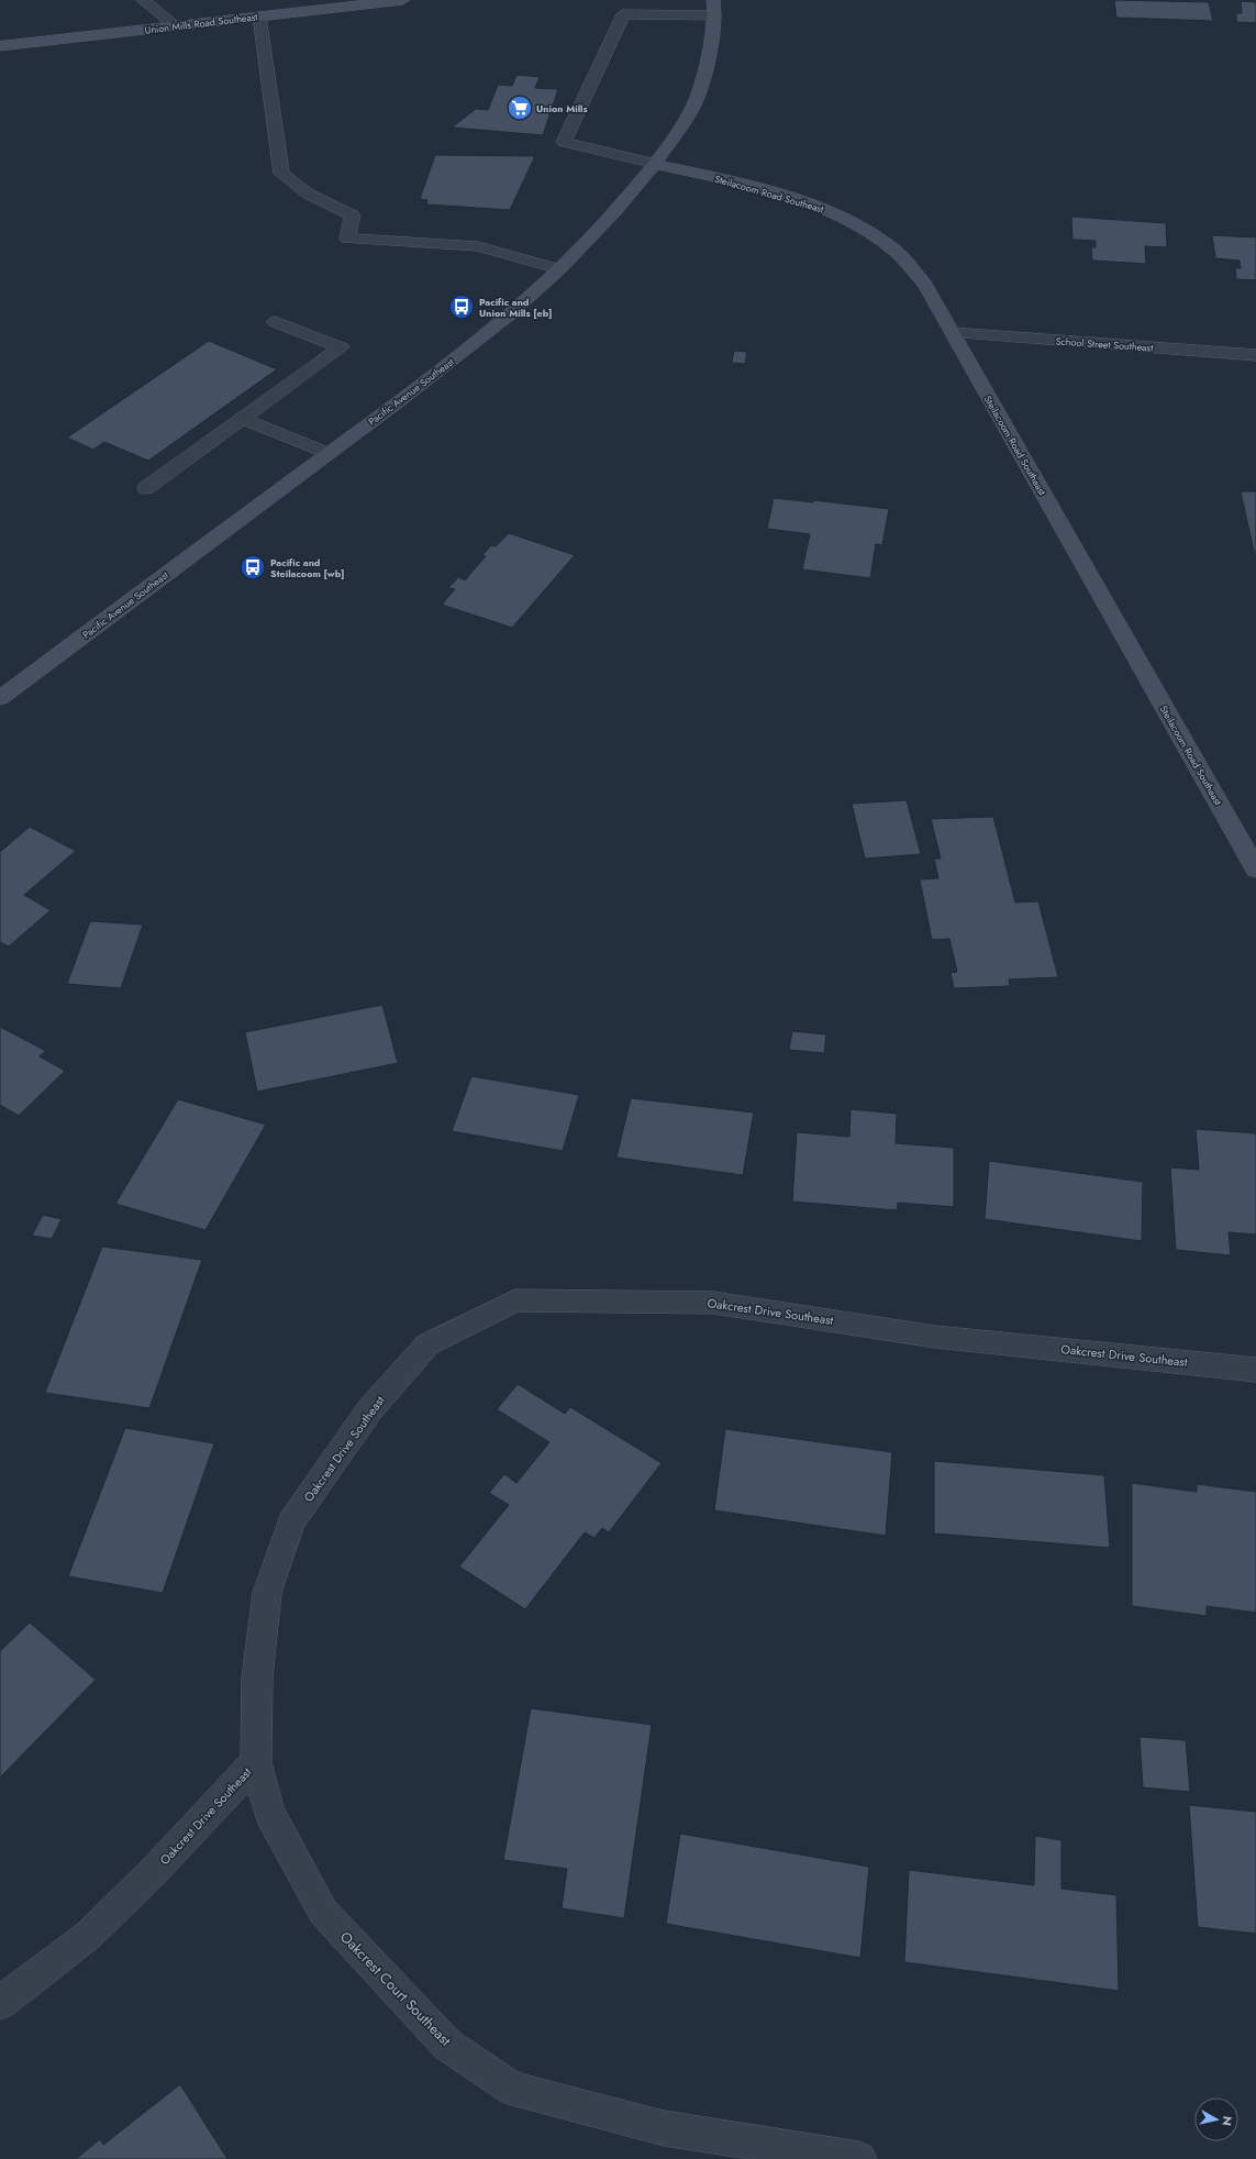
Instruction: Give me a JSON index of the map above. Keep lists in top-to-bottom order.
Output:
{
  "streets": {
    "street": [
      "Union Mills Road Southeast",
      "Steilacoom Road Southeast",
      "School Street Southeast",
      "Pacific Avenue Southeast",
      "Oakcrest Drive Southeast",
      "Oakcrest Court Southeast"
    ]
  },
  "crossings": [
    ["Steilacoom Road Southeast", "School Street Southeast"],
    ["Steilacoom Road Southeast", "Pacific Avenue Southeast"],
    ["Oakcrest Drive Southeast", "Oakcrest Court Southeast"]
  ],
  "places": {
    "supermarket": ["Union Mills"],
    "bus stop": ["Pacific and Union Mills [eb]", "Pacific and Steilacoom [wb]"]
  },
  "north": "right"
}
